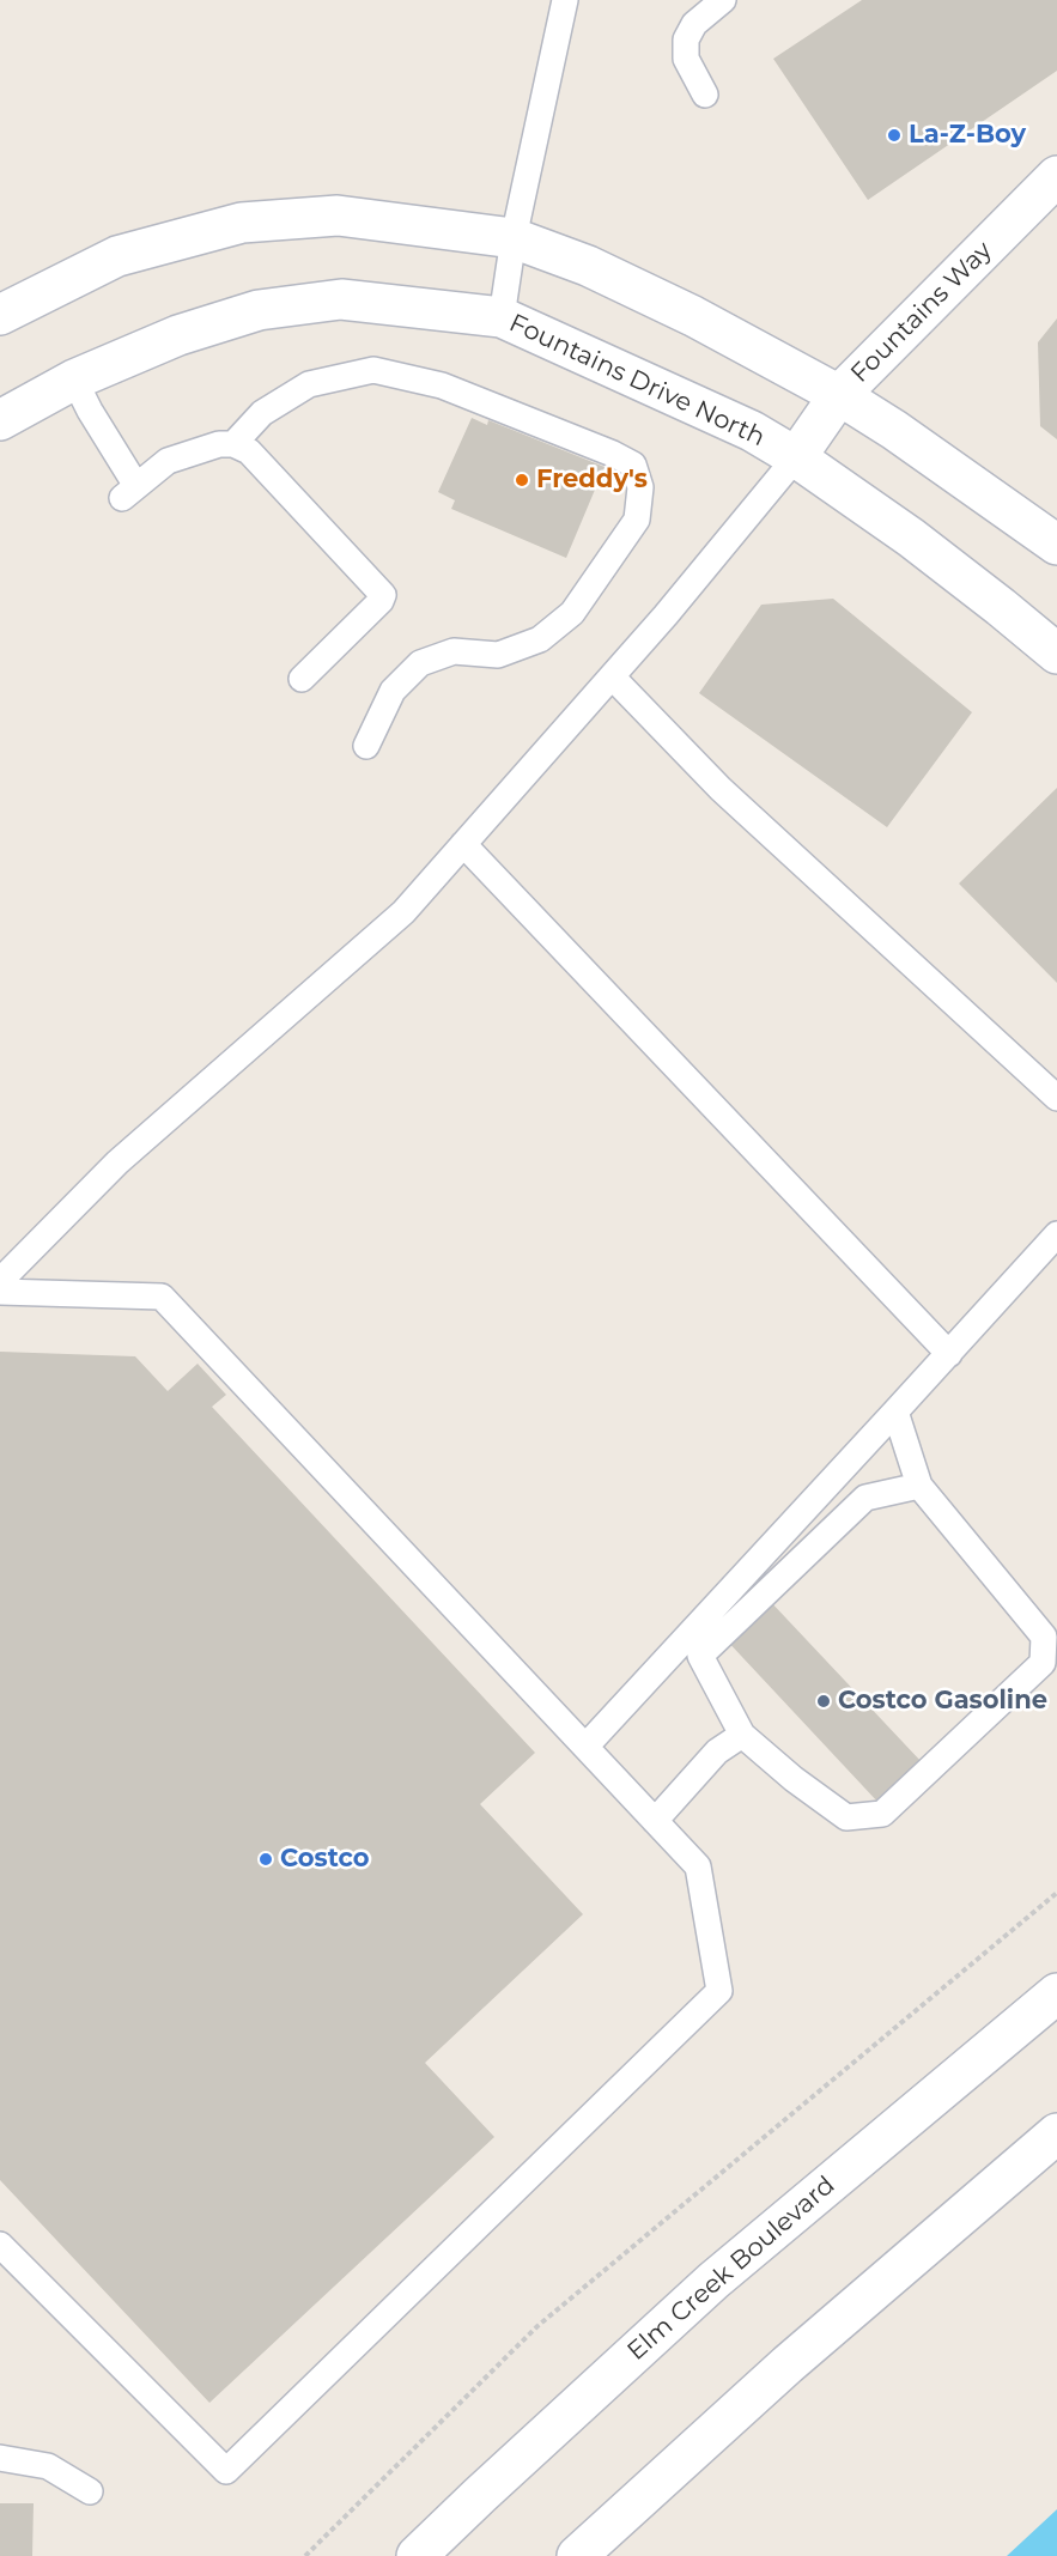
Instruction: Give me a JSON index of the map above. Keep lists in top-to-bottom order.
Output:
{
  "streets": {
    "street": ["Fountains Way", "Fountains Drive North", "Elm Creek Boulevard"]
  },
  "crossings": [
    ["Fountains Way", "Fountains Drive North"]
  ],
  "places": [
    "La-Z-Boy",
    "Freddy's",
    "Costco Gasoline",
    "Costco"
  ]
}
